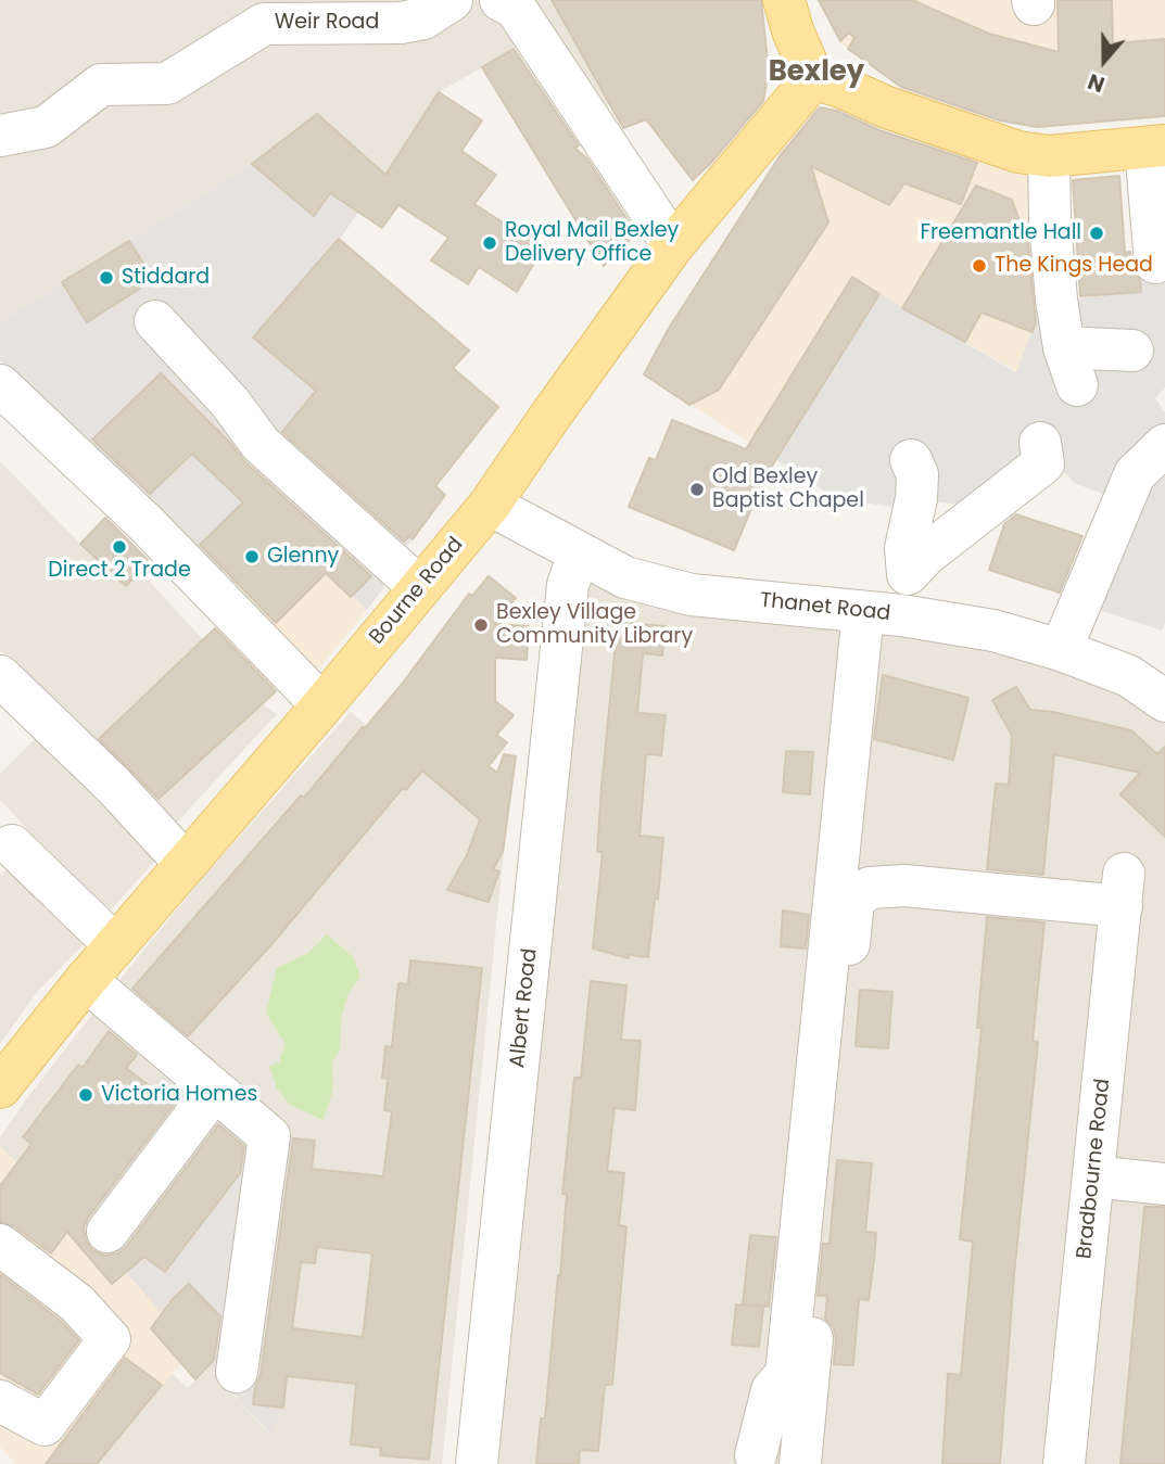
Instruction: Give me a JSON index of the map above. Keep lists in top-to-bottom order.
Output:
{
  "streets": {
    "main road": ["Bourne Road"],
    "street": [
      "Weir Road",
      "Thanet Road",
      "Albert Road",
      "Bradbourne Road"
    ]
  },
  "crossings": [
    ["Bourne Road", "Thanet Road"],
    ["Thanet Road", "Albert Road"]
  ],
  "districts": ["Bexley"],
  "places": [
    "Freemantle Hall",
    "Royal Mail Bexley Delivery Office",
    "The Kings Head",
    "Stiddard",
    "Old Bexley Baptist Chapel",
    "Direct 2 Trade",
    "Glenny",
    "Bexley Village Community Library",
    "Victoria Homes"
  ],
  "north": "bottom"
}
